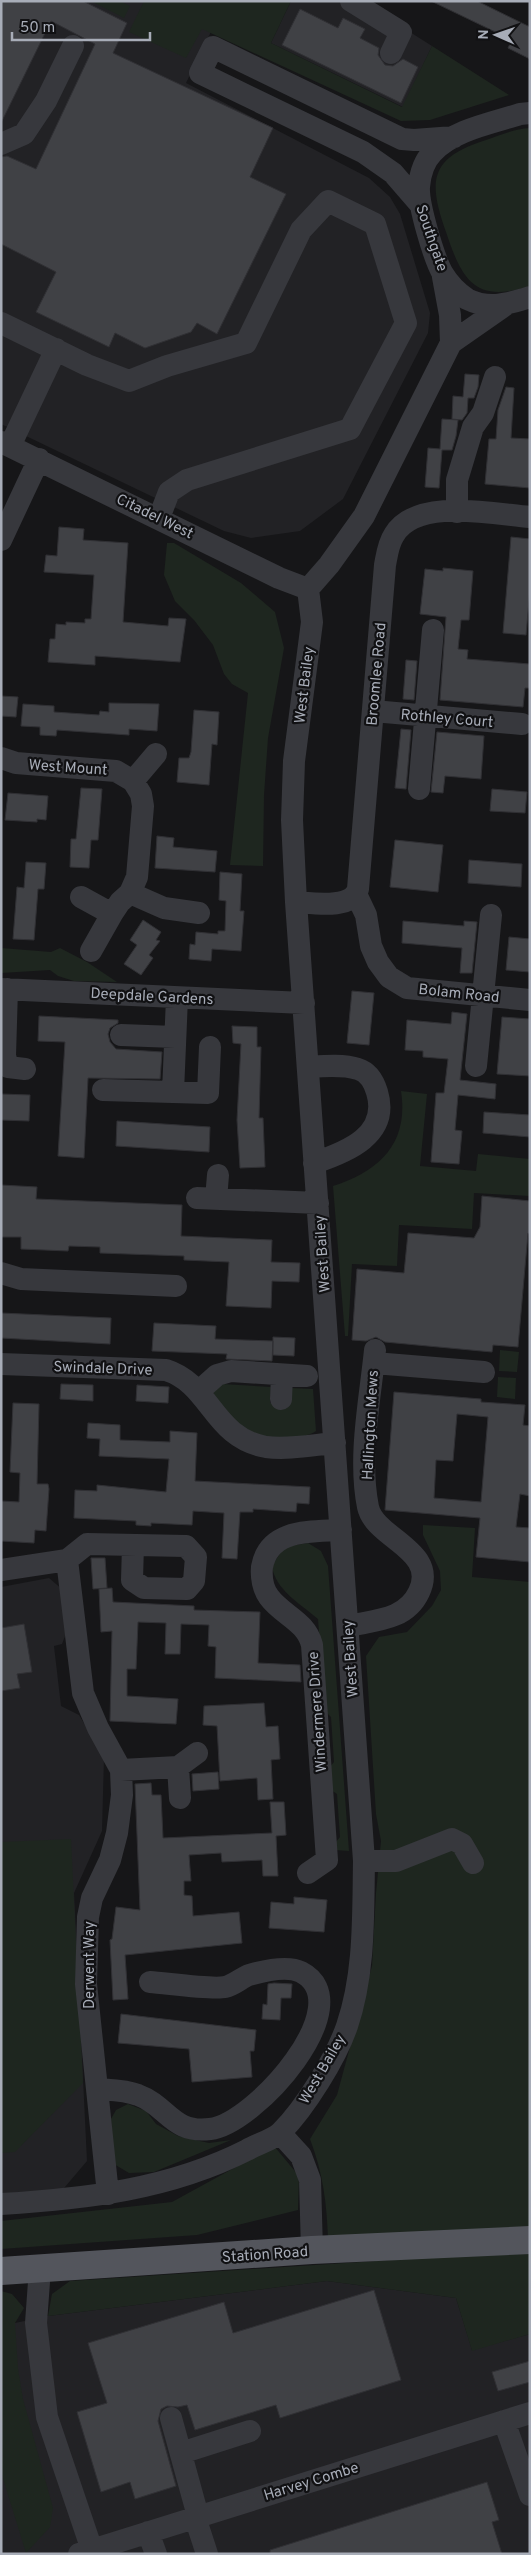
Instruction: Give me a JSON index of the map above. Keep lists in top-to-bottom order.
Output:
{
  "streets": {
    "main road": ["Station Road"],
    "street": [
      "Southgate",
      "Citadel West",
      "Broomlee Road",
      "West Bailey",
      "Rothley Court",
      "West Mount",
      "Bolam Road",
      "Deepdale Gardens",
      "Swindale Drive",
      "Hallington Mews",
      "Windermere Drive",
      "Derwent Way",
      "Harvey Combe"
    ]
  },
  "crossings": [
    ["Citadel West", "West Bailey"],
    ["Broomlee Road", "Rothley Court"],
    ["Broomlee Road", "Bolam Road"],
    ["West Bailey", "Deepdale Gardens"],
    ["West Bailey", "Swindale Drive"],
    ["West Bailey", "Hallington Mews"],
    ["West Bailey", "Windermere Drive"],
    ["West Bailey", "Derwent Way"],
    ["Station Road", "Harvey Combe"]
  ],
  "scale_bar": "50 m",
  "north": "left"
}
